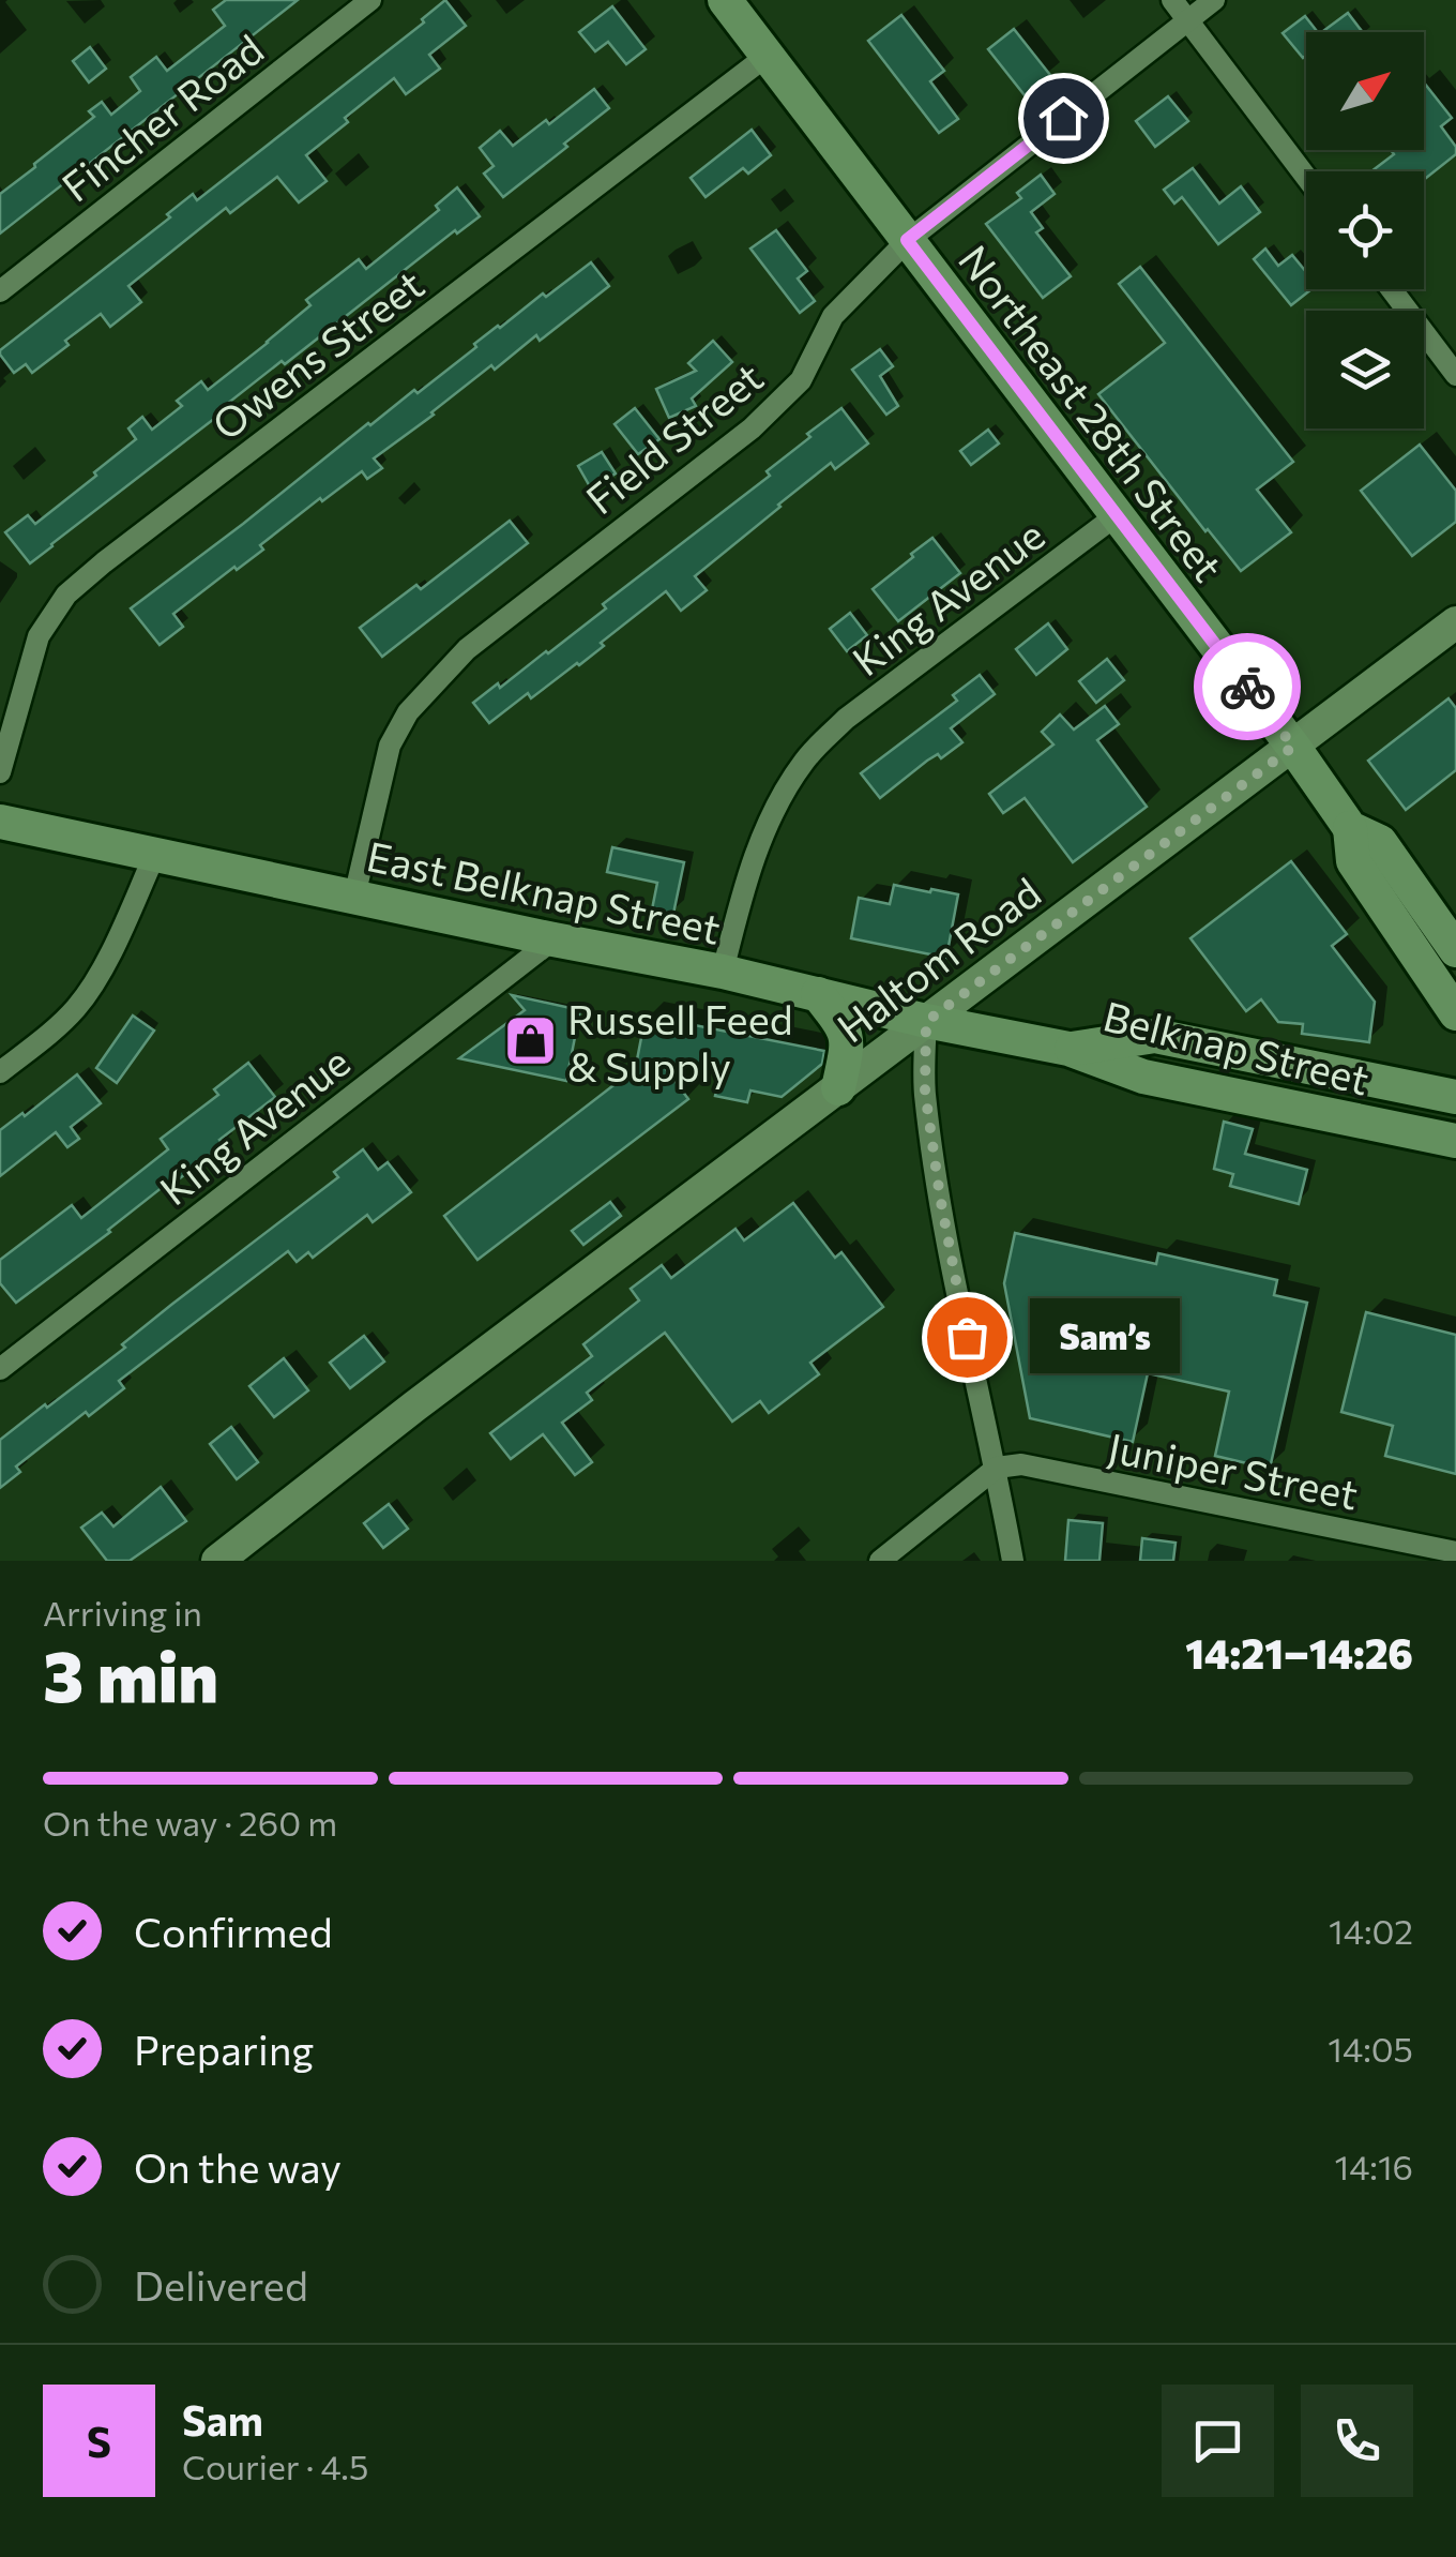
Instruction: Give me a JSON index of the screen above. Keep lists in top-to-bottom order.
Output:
{
  "streets": {
    "main road": [
      "Northeast 28th Street",
      "East Belknap Street",
      "Haltom Road",
      "Belknap Street"
    ],
    "street": [
      "Fincher Road",
      "Owens Street",
      "Field Street",
      "King Avenue",
      "Juniper Street"
    ]
  },
  "crossings": [
    ["Owens Street", "Northeast 28th Street"],
    ["Northeast 28th Street", "Field Street"],
    ["Northeast 28th Street", "King Avenue"],
    ["Northeast 28th Street", "Haltom Road"],
    ["Field Street", "East Belknap Street"],
    ["King Avenue", "East Belknap Street"],
    ["East Belknap Street", "Haltom Road"],
    ["East Belknap Street", "Belknap Street"]
  ],
  "places": {
    "shop": ["Russell Feed & Supply"],
    "other": ["Sam’s"]
  },
  "north": "top right",
  "page": {
    "bubble": "Sam’s",
    "heading": ["3 min", "Arriving in", "14:21–14:26"],
    "panel": ["Sam", "Courier · 4.5"],
    "bar": "On the way · 260 m",
    "list": [
      ["Confirmed", "14:02"],
      ["Preparing", "14:05"],
      ["On the way", "14:16"],
      "Delivered"
    ],
    "round": "S"
  }
}
